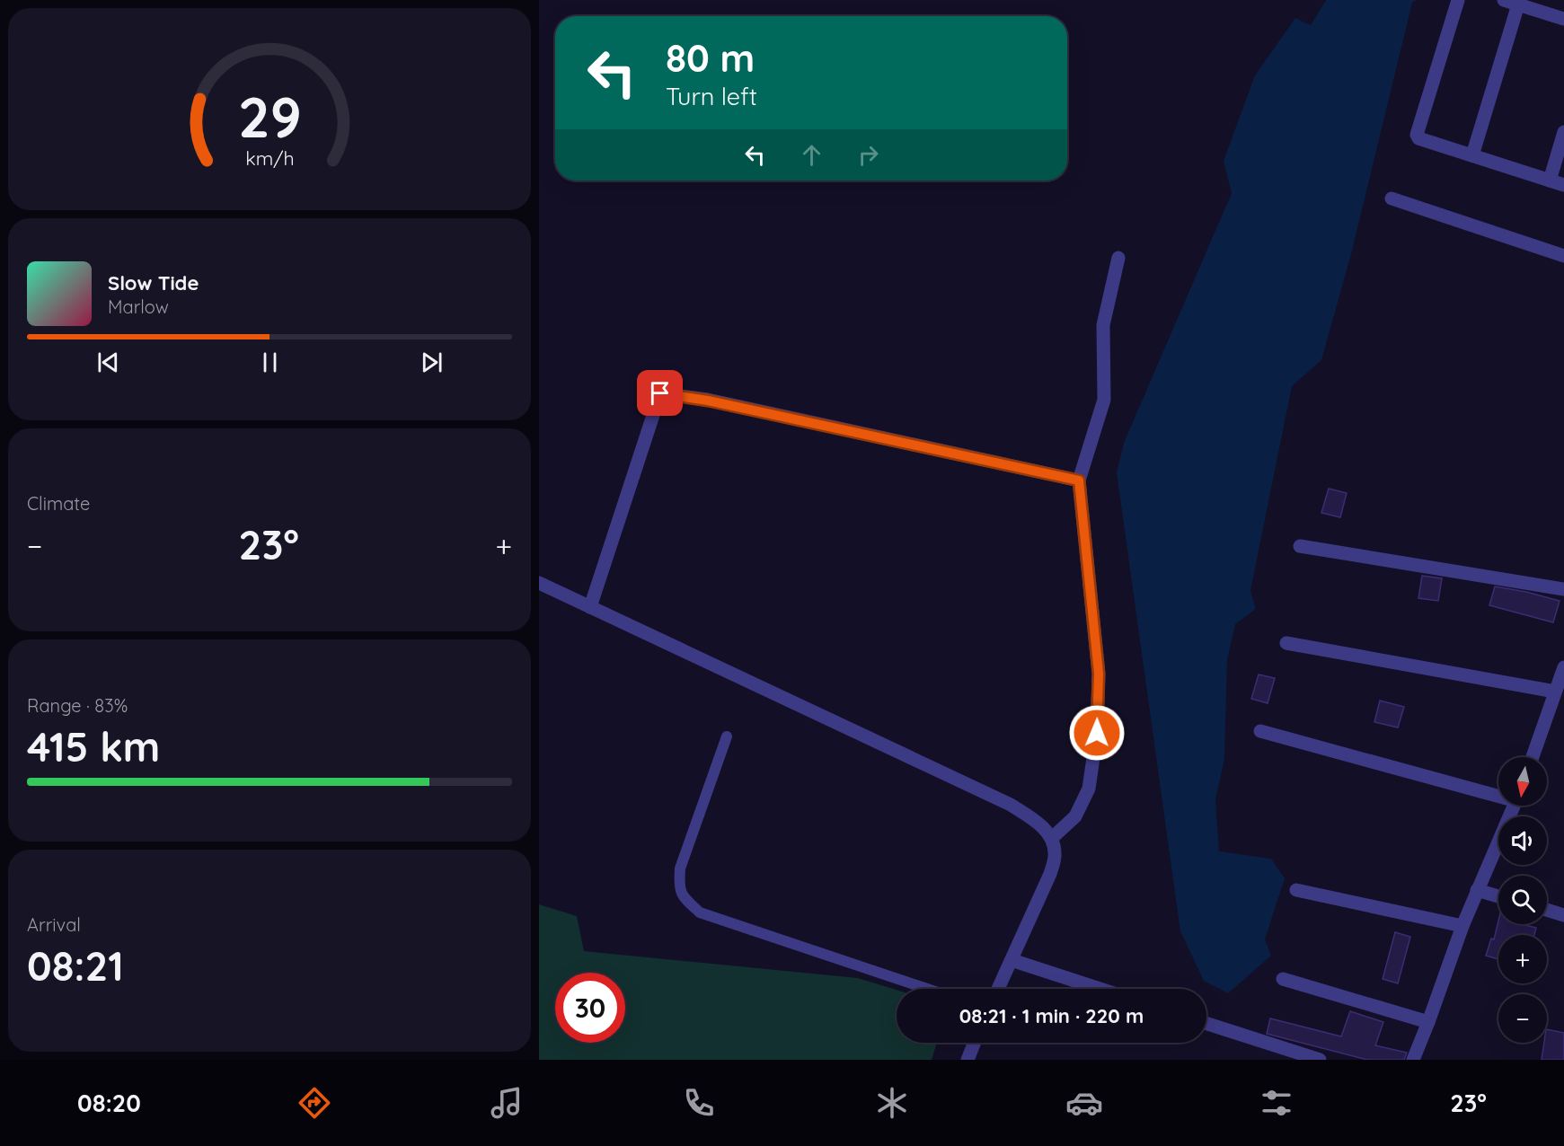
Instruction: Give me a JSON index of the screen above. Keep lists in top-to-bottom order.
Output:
{
  "north": "bottom",
  "page": {
    "turn": ["80 m", "Turn left"],
    "song": ["Slow Tide", "Marlow"],
    "tile": [
      "Climate",
      ["Range · 83%", "415 km"],
      ["Arrival", "08:21"]
    ],
    "heat": ["−", "23°", "+"],
    "map_buttons": ["+", "−"],
    "limit": "30",
    "trip": "08:21 · 1 min · 220 m",
    "tabs": ["08:20", "23°"],
    "gauge": ["29", "km/h"]
  }
}
